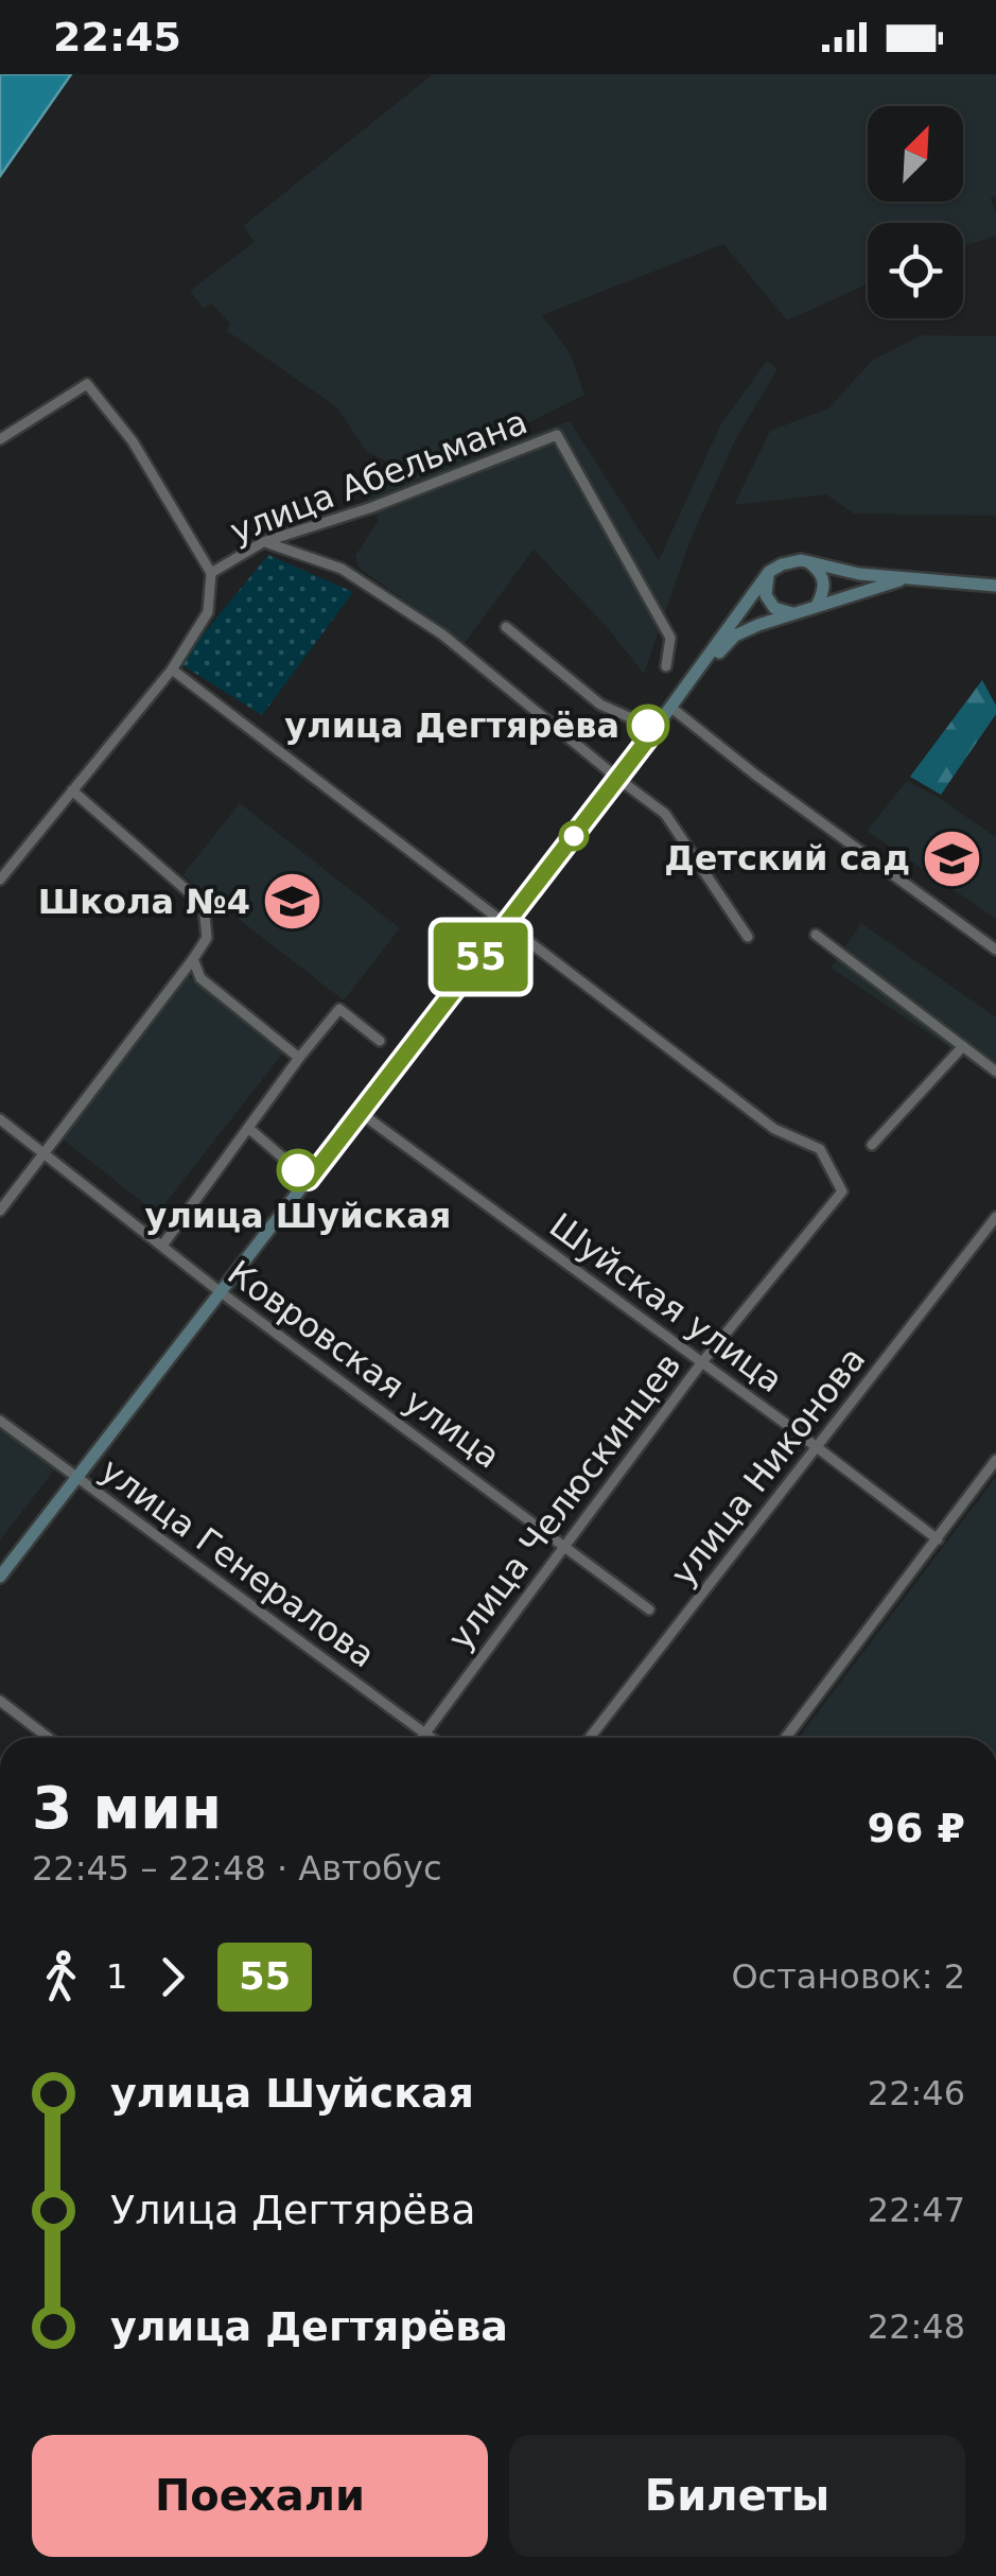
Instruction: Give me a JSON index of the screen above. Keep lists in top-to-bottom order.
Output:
{
  "streets": {
    "street": [
      "улица Абельмана",
      "Шуйская улица",
      "Ковровская улица",
      "улица Никонова",
      "улица Челюскинцев",
      "улица Генералова"
    ]
  },
  "crossings": [
    ["Шуйская улица", "улица Никонова"],
    ["Шуйская улица", "улица Челюскинцев"],
    ["Ковровская улица", "улица Челюскинцев"],
    ["улица Челюскинцев", "улица Генералова"]
  ],
  "places": {
    "other": ["улица Дегтярёва", "улица Шуйская"],
    "school or university": ["Детский сад", "Школа №4"]
  },
  "lines": ["bus line 55"],
  "north": "top right",
  "page": {
    "status": "22:45",
    "on_map": "55",
    "heading": ["3 мин", "22:45 – 22:48 · Автобус", "96 ₽"],
    "legs": ["1", "55", "Остановок: 2"],
    "list": [
      {
        "name": "улица Шуйская",
        "value": "22:46"
      },
      {
        "name": "Улица Дегтярёва",
        "value": "22:47"
      },
      {
        "name": "улица Дегтярёва",
        "value": "22:48"
      }
    ],
    "buttons": ["Поехали", "Билеты"]
  }
}
